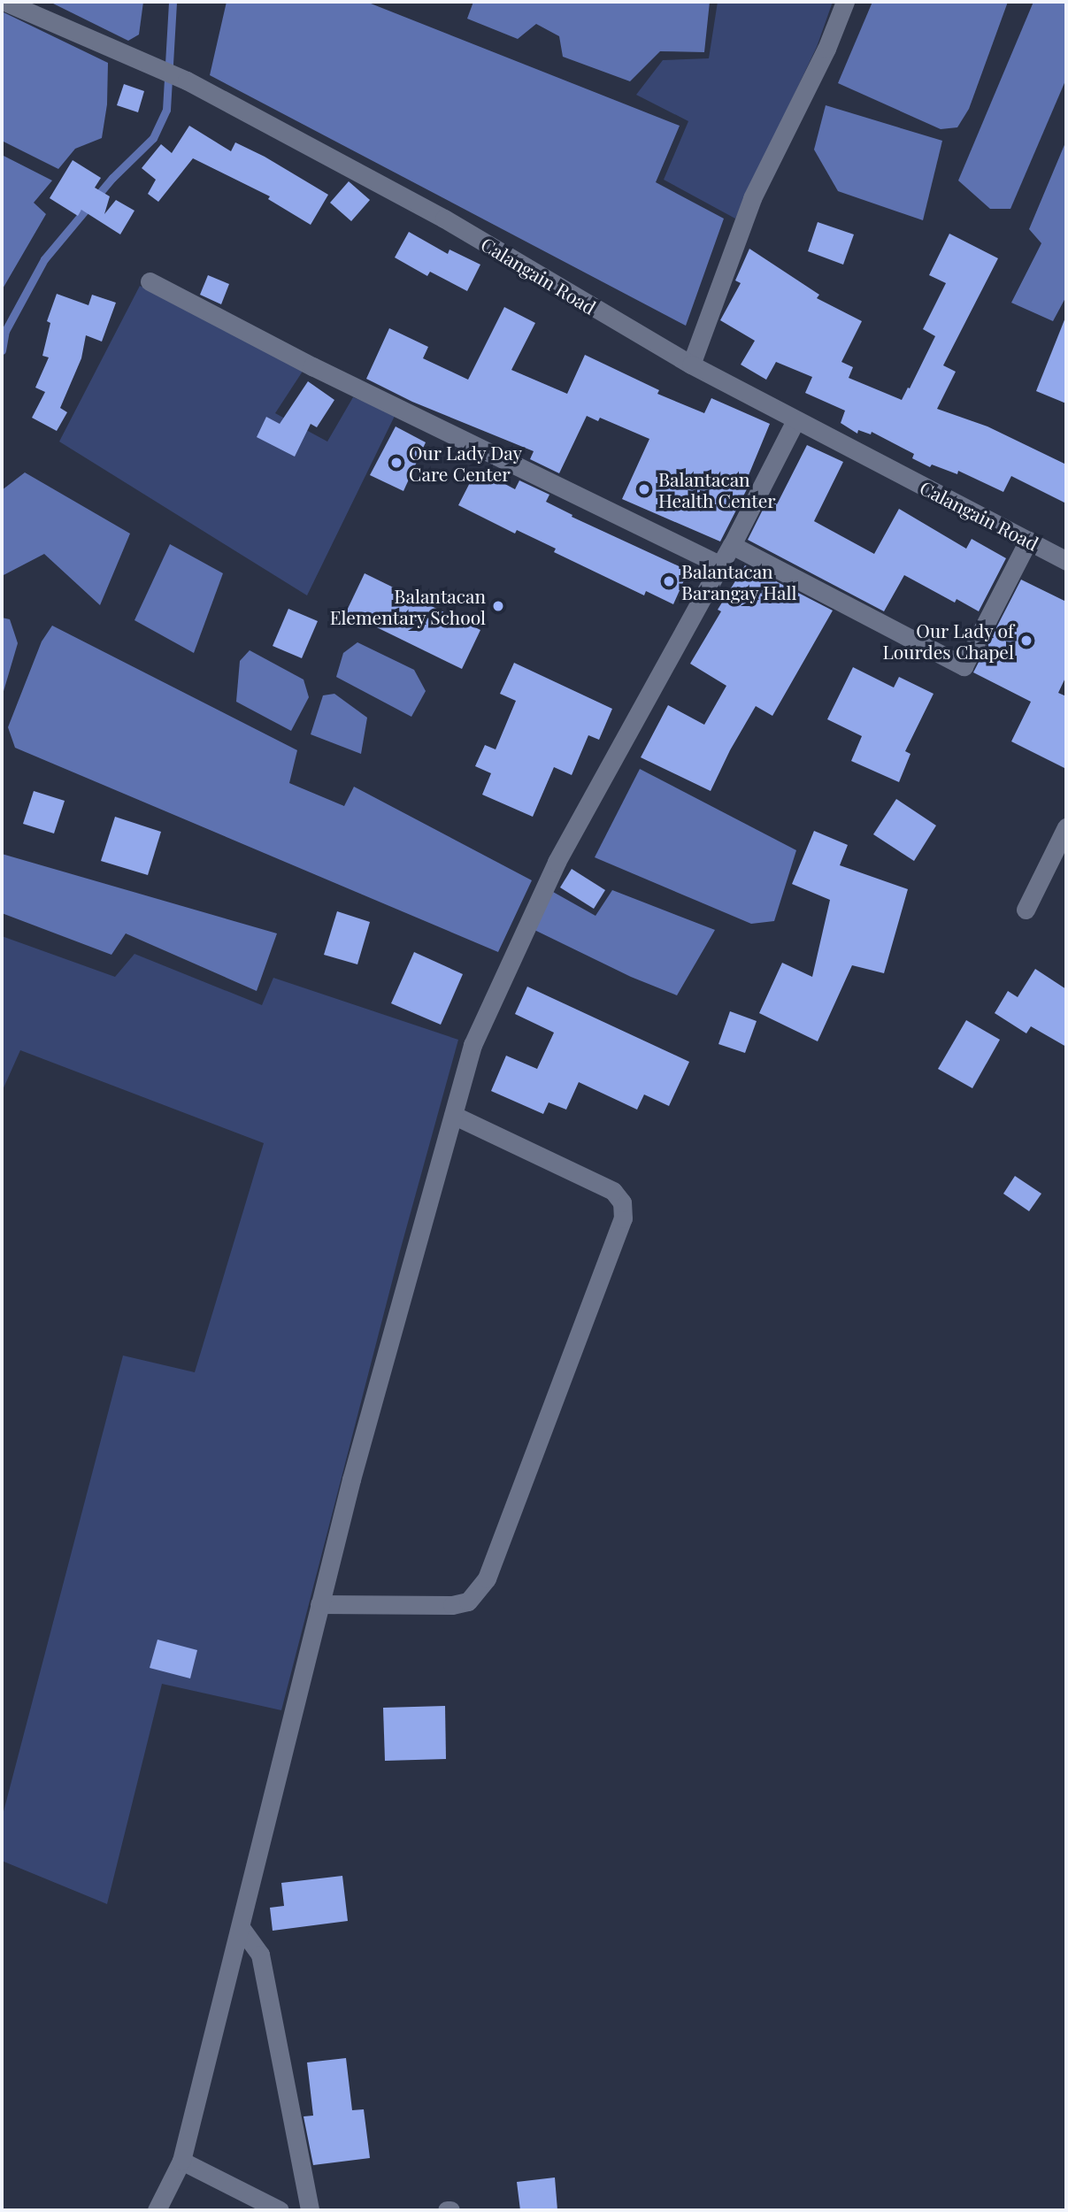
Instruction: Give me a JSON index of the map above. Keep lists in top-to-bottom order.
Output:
{
  "streets": {
    "street": ["Calangain Road"]
  },
  "places": [
    "Our Lady Day Care Center",
    "Balantacan Health Center",
    "Balantacan Barangay Hall",
    "Balantacan Elementary School",
    "Our Lady of Lourdes Chapel"
  ]
}
